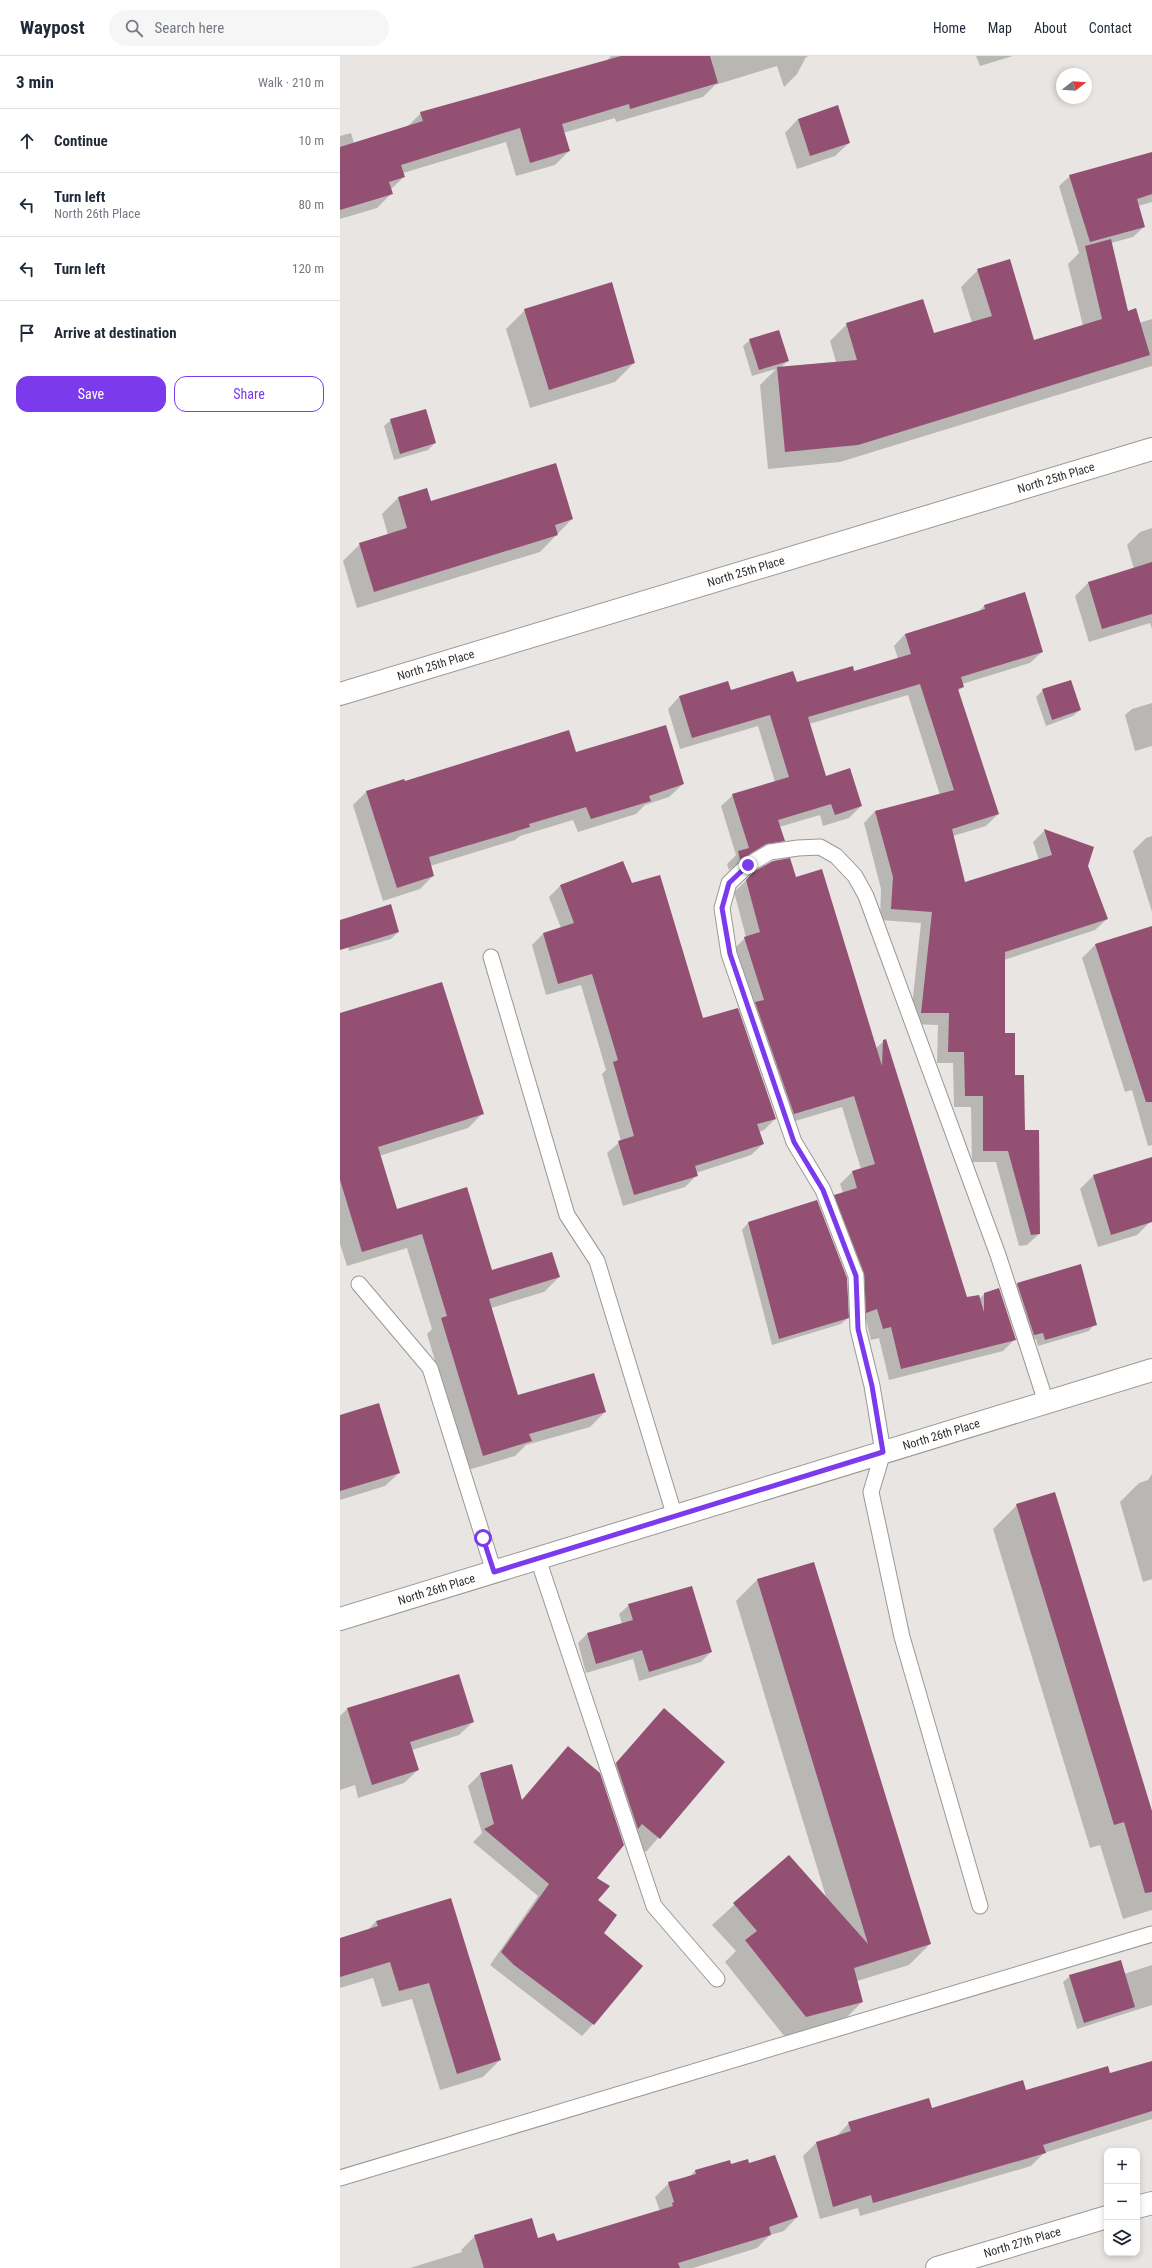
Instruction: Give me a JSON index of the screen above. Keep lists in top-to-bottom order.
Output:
{
  "streets": {
    "street": ["North 25th Place", "North 26th Place", "North 27th Place"]
  },
  "north": "right",
  "page": {
    "header": "Waypost",
    "search": "Search here",
    "nav": [
      "Home",
      "Map",
      "About",
      "Contact"
    ],
    "heading": ["3 min", "Walk · 210 m"],
    "list": [
      ["Continue", "10 m"],
      ["Turn left", "North 26th Place", "80 m"],
      ["Turn left", "120 m"],
      "Arrive at destination"
    ],
    "buttons": ["Save", "Share"],
    "map_buttons": ["+", "−"]
  }
}
